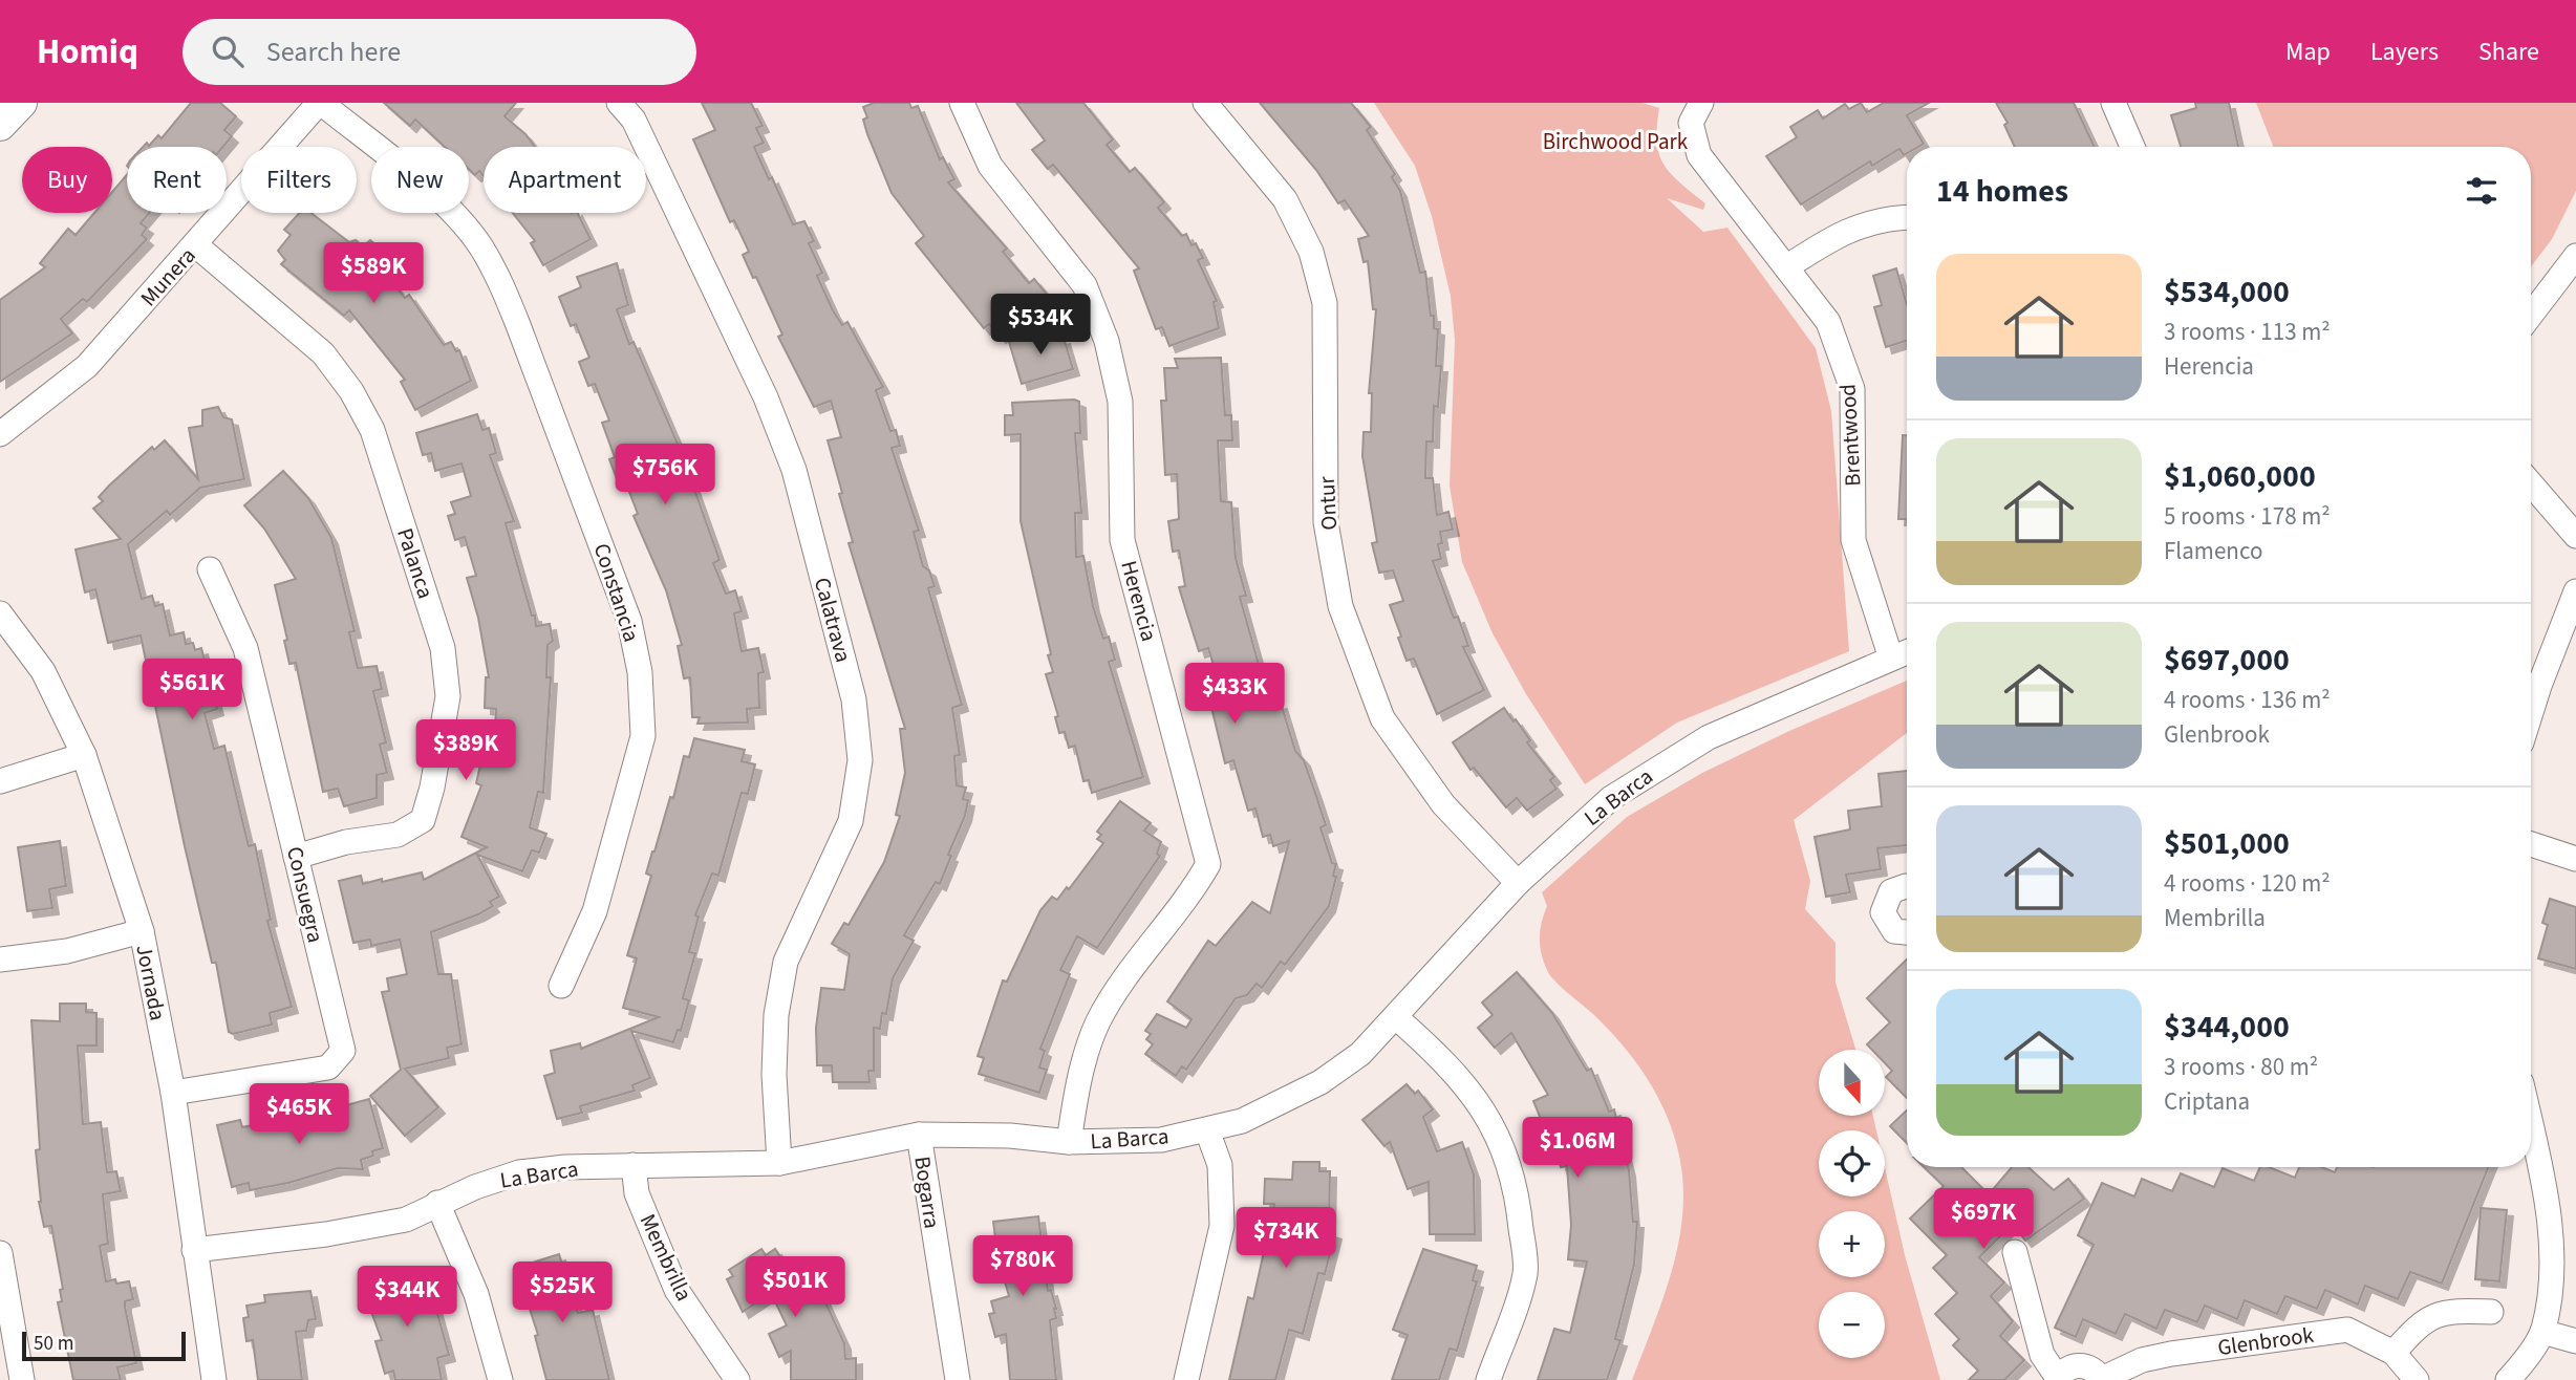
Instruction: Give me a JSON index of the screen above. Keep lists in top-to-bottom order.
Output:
{
  "streets": {
    "street": [
      "Munera",
      "Brentwood",
      "Ontur",
      "Palanca",
      "Constancia",
      "Herencia",
      "Calatrava",
      "La Barca",
      "Consuegra",
      "Jornada",
      "Bogarra",
      "Membrilla",
      "Glenbrook"
    ]
  },
  "crossings": [
    ["Munera", "Palanca"],
    ["Munera", "Constancia"],
    ["Brentwood", "La Barca"],
    ["Ontur", "La Barca"],
    ["Palanca", "Consuegra"],
    ["Herencia", "La Barca"],
    ["Calatrava", "La Barca"],
    ["La Barca", "Jornada"],
    ["La Barca", "Bogarra"],
    ["La Barca", "Membrilla"],
    ["Consuegra", "Jornada"]
  ],
  "parks": ["Birchwood Park"],
  "scale_bar": "50 m",
  "north": "bottom",
  "page": {
    "header": "Homiq",
    "search": "Search here",
    "nav": ["Map", "Layers", "Share"],
    "chip": [
      "Buy",
      "Rent",
      "Filters",
      "New",
      "Apartment"
    ],
    "heading": "14 homes",
    "list": [
      {
        "name": "$534,000",
        "note": "3 rooms · 113 m² · Herencia"
      },
      {
        "name": "$1,060,000",
        "note": "5 rooms · 178 m² · Flamenco"
      },
      {
        "name": "$697,000",
        "note": "4 rooms · 136 m² · Glenbrook"
      },
      {
        "name": "$501,000",
        "note": "4 rooms · 120 m² · Membrilla"
      },
      {
        "name": "$344,000",
        "note": "3 rooms · 80 m² · Criptana"
      }
    ],
    "price": [
      "$589K",
      "$534K",
      "$756K",
      "$561K",
      "$433K",
      "$389K",
      "$465K",
      "$1.06M",
      "$697K",
      "$734K",
      "$780K",
      "$501K",
      "$525K",
      "$344K"
    ],
    "map_buttons": ["+", "−"],
    "scale": "50 m"
  }
}
